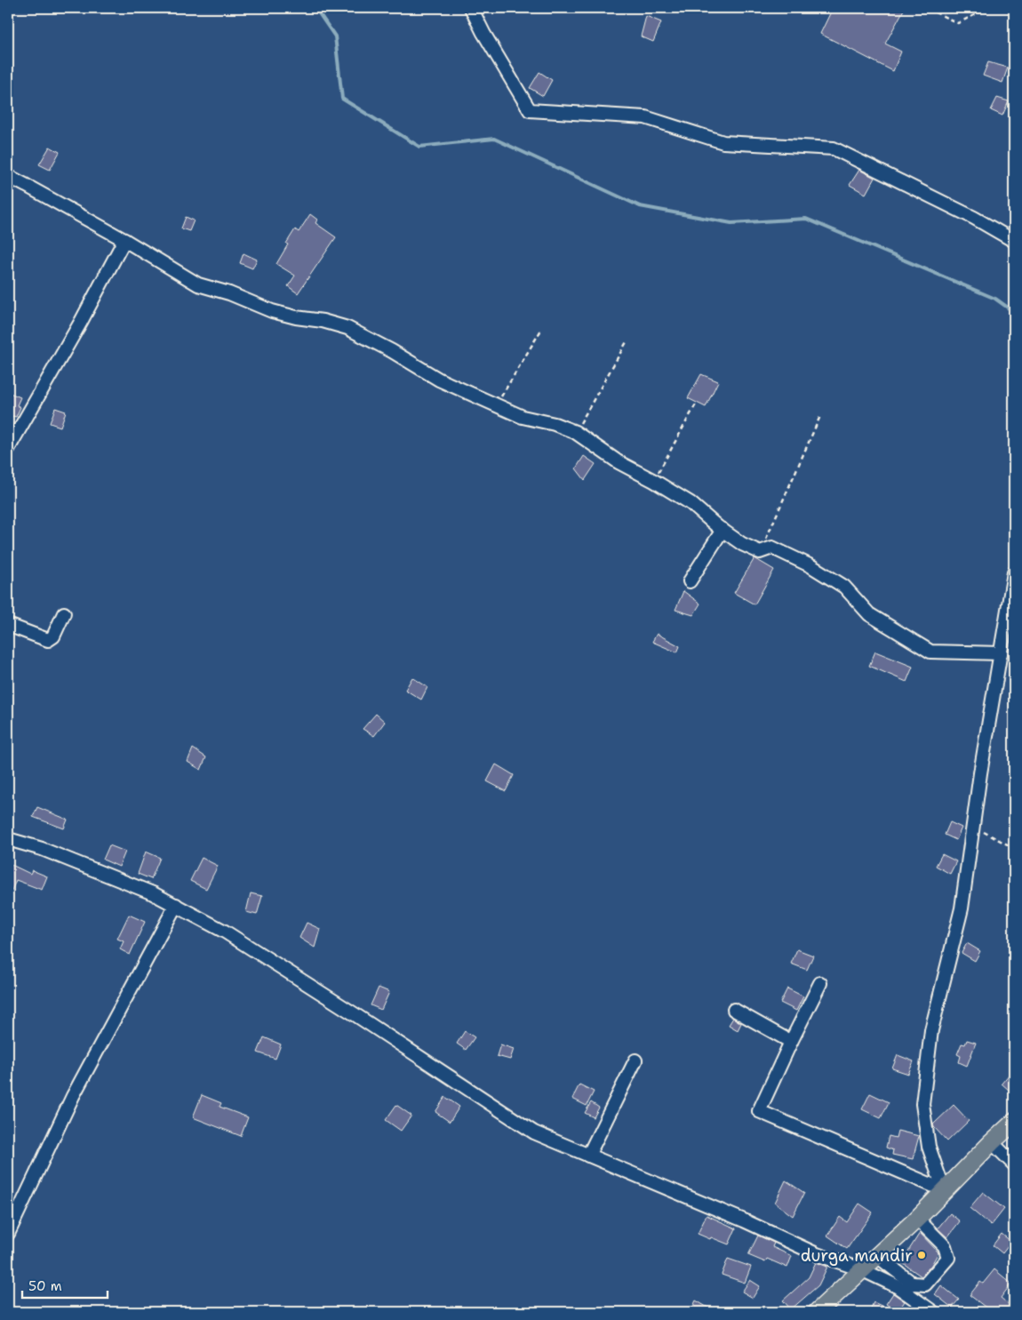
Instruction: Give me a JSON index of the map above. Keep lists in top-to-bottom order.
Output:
{
  "places": ["durga mandir"],
  "scale_bar": "50 m"
}
